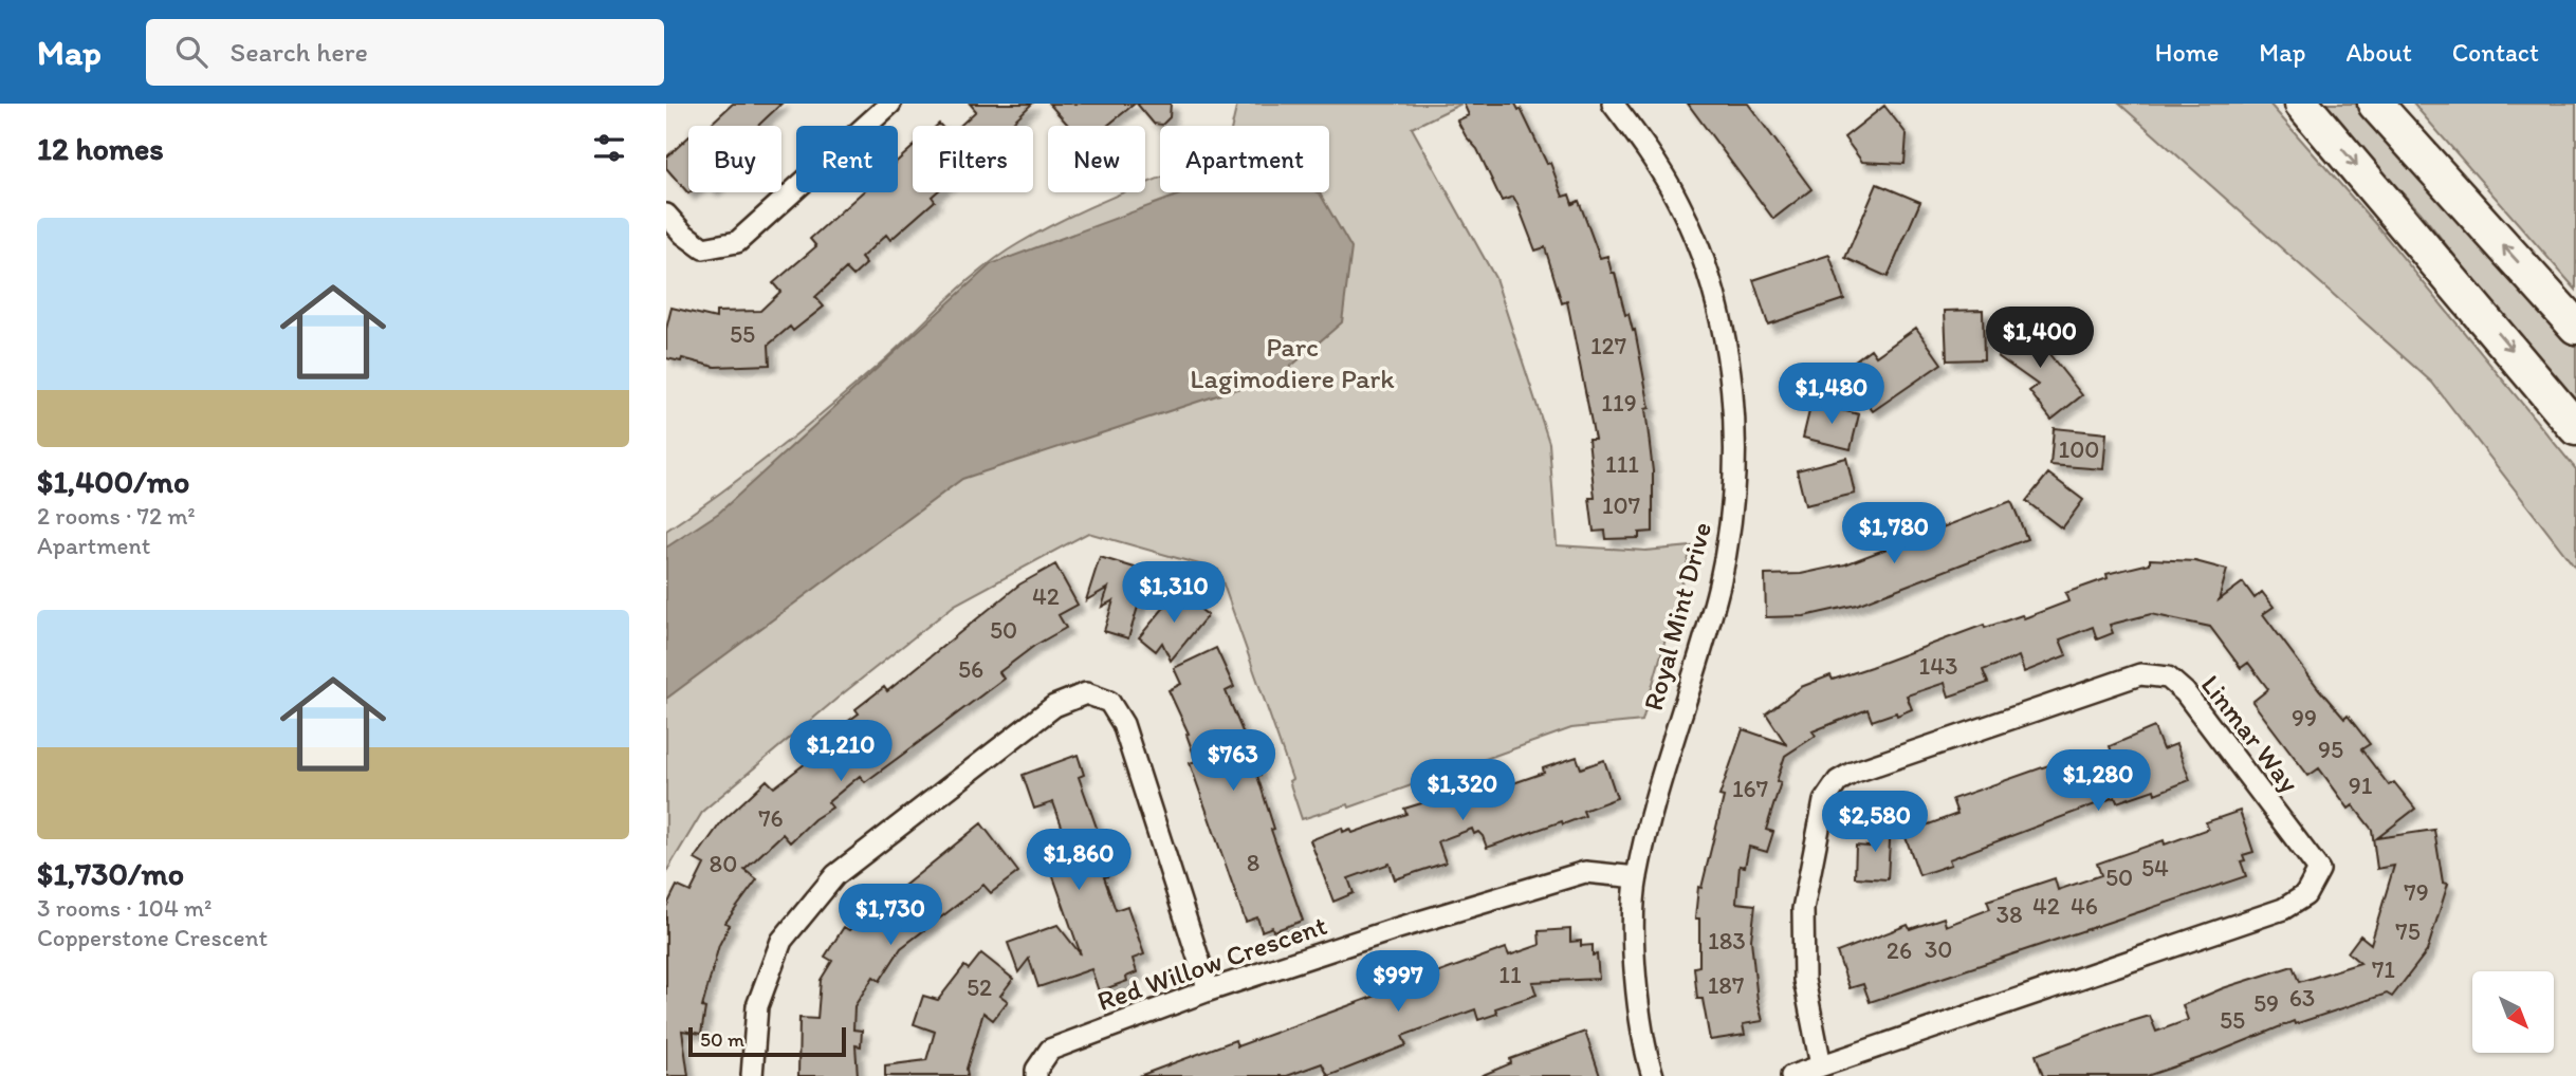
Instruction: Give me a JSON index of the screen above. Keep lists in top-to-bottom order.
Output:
{
  "streets": {
    "street": ["Royal Mint Drive", "Linmar Way", "Red Willow Crescent"]
  },
  "crossings": [
    ["Royal Mint Drive", "Red Willow Crescent"]
  ],
  "parks": ["Parc Lagimodiere Park"],
  "house_numbers": [
    "55",
    "127",
    "119",
    "100",
    "111",
    "107",
    "42",
    "50",
    "143",
    "56",
    "99",
    "95",
    "91",
    "167",
    "76",
    "8",
    "80",
    "54",
    "50",
    "79",
    "42",
    "46",
    "38",
    "75",
    "183",
    "30",
    "26",
    "71",
    "11",
    "187",
    "52",
    "63",
    "59",
    "55"
  ],
  "scale_bar": "50 m",
  "north": "bottom right",
  "page": {
    "header": "Map",
    "search": "Search here",
    "nav": [
      "Home",
      "Map",
      "About",
      "Contact"
    ],
    "heading": "12 homes",
    "chip": [
      "Buy",
      "Rent",
      "Filters",
      "New",
      "Apartment"
    ],
    "list": [
      {
        "name": "$1,400/mo",
        "note": "2 rooms · 72 m² · Apartment"
      },
      {
        "name": "$1,730/mo",
        "note": "3 rooms · 104 m² · Copperstone Crescent"
      }
    ],
    "price": [
      "$1,400",
      "$1,480",
      "$1,780",
      "$1,310",
      "$1,210",
      "$763",
      "$1,280",
      "$1,320",
      "$2,580",
      "$1,860",
      "$1,730",
      "$997"
    ],
    "scale": "50 m"
  }
}
